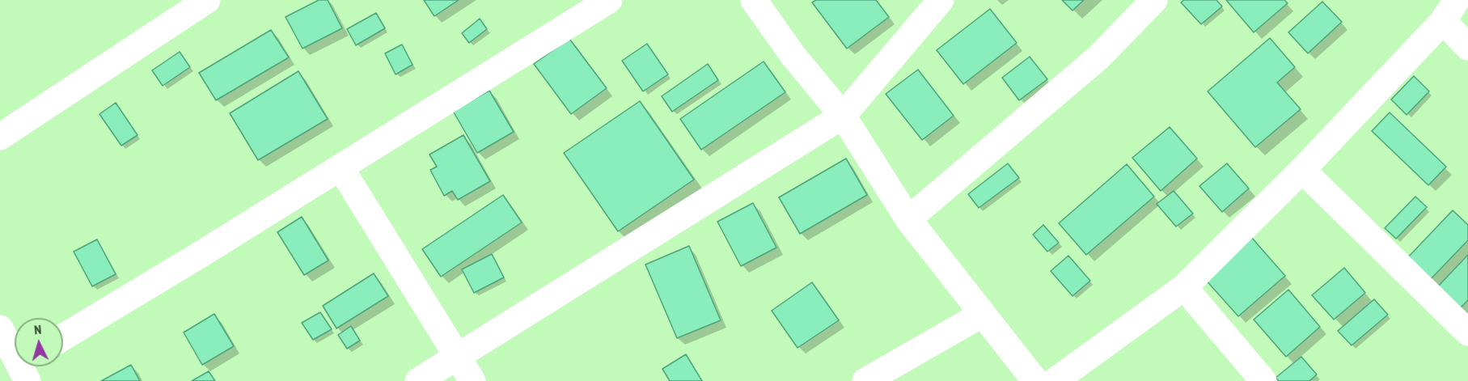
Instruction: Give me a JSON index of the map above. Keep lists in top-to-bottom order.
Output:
{
  "north": "top"
}
